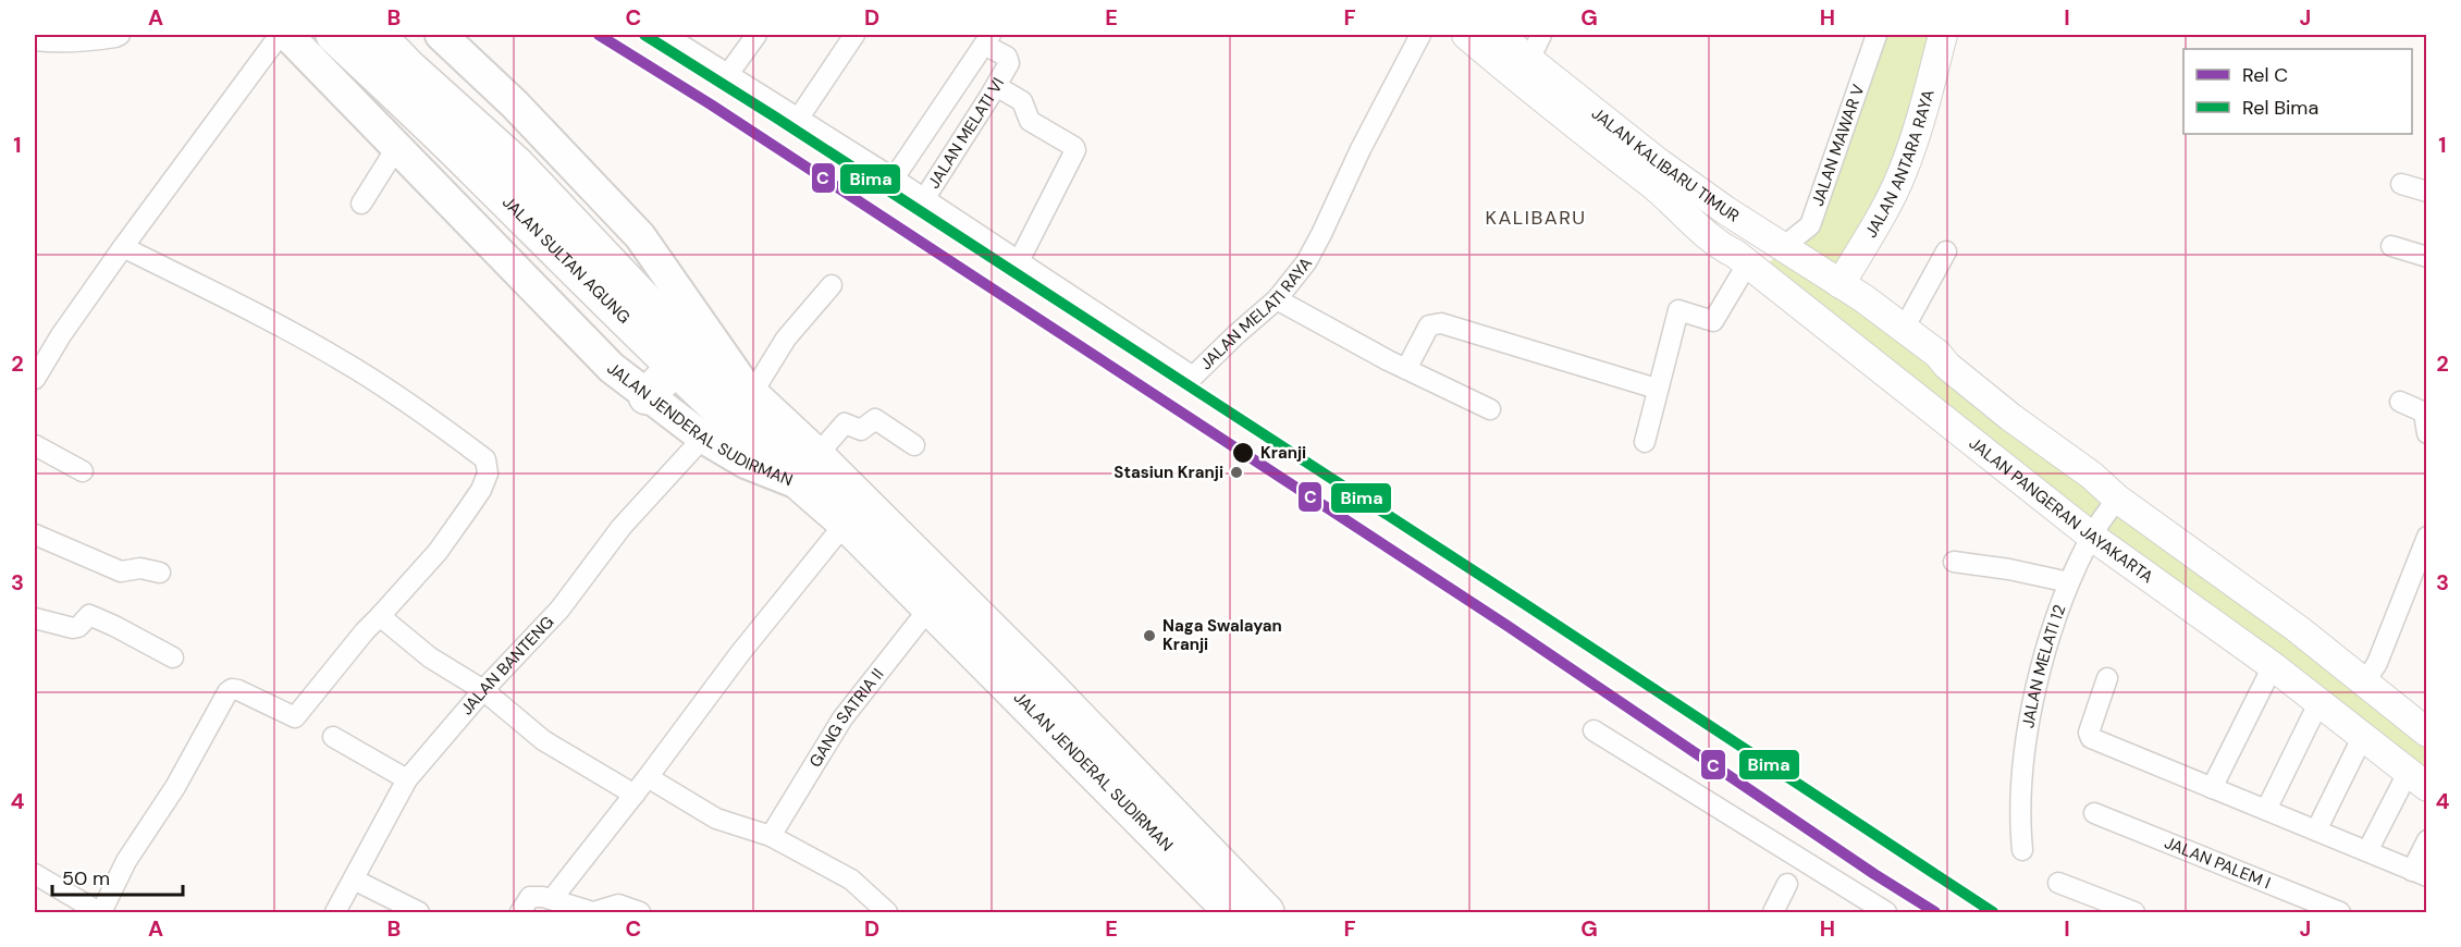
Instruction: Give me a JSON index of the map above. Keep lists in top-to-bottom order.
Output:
{
  "streets": {
    "highway": ["JALAN SULTAN AGUNG", "JALAN JENDERAL SUDIRMAN"],
    "street": [
      "JALAN MELATI VI",
      "JALAN MAWAR V",
      "JALAN ANTARA RAYA",
      "JALAN KALIBARU TIMUR",
      "JALAN MELATI RAYA",
      "JALAN PANGERAN JAYAKARTA",
      "JALAN BANTENG",
      "JALAN MELATI 12",
      "GANG SATRIA II",
      "JALAN PALEM I"
    ]
  },
  "crossings": [
    ["JALAN MELATI VI", "JALAN MELATI RAYA"],
    ["JALAN MAWAR V", "JALAN KALIBARU TIMUR"],
    ["JALAN ANTARA RAYA", "JALAN KALIBARU TIMUR"],
    ["JALAN KALIBARU TIMUR", "JALAN PANGERAN JAYAKARTA"],
    ["JALAN SULTAN AGUNG", "JALAN JENDERAL SUDIRMAN"],
    ["JALAN JENDERAL SUDIRMAN", "JALAN BANTENG"],
    ["JALAN JENDERAL SUDIRMAN", "GANG SATRIA II"],
    ["JALAN PANGERAN JAYAKARTA", "JALAN MELATI 12"]
  ],
  "districts": ["KALIBARU"],
  "places": ["Kranji", "Stasiun Kranji", "Naga Swalayan Kranji"],
  "lines": ["rail line C", "rail line Bima"],
  "legend": ["Rel C", "Rel Bima"],
  "scale_bar": "50 m",
  "grid": {
    "columns": [
      "A",
      "B",
      "C",
      "D",
      "E",
      "F",
      "G",
      "H",
      "I",
      "J"
    ],
    "rows": [
      "1",
      "2",
      "3",
      "4"
    ]
  }
}
